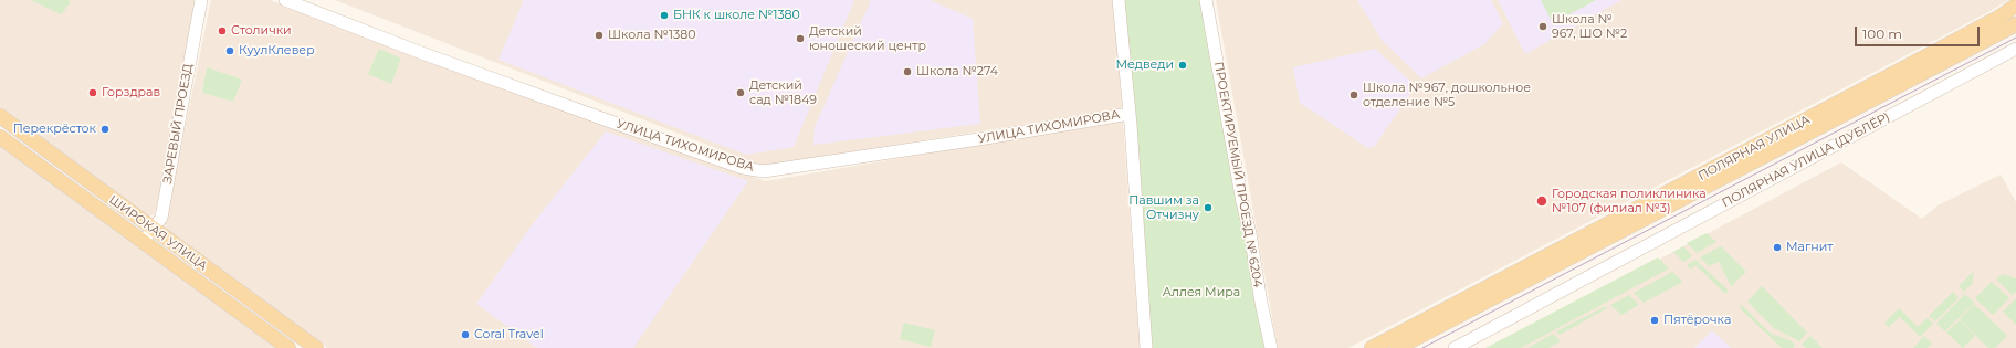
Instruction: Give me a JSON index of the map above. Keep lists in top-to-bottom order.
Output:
{
  "streets": {
    "main road": ["ПОЛЯРНАЯ УЛИЦА", "ШИРОКАЯ УЛИЦА"],
    "street": [
      "ЗАРЕВЫЙ ПРОЕЗД",
      "УЛИЦА ТИХОМИРОВА",
      "ПОЛЯРНАЯ УЛИЦА (ДУБЛЁР)",
      "ПРОЕКТИРУЕМЫЙ ПРОЕЗД № 6204"
    ]
  },
  "crossings": [
    ["ЗАРЕВЫЙ ПРОЕЗД", "ШИРОКАЯ УЛИЦА"]
  ],
  "parks": ["Аллея Мира"],
  "places": [
    "БНК к школе №1380",
    "Школа № 967, ШО №2",
    "Столички",
    "Школа №1380",
    "Детский юношеский центр",
    "КуулКлевер",
    "Медведи",
    "Школа №274",
    "Горздрав",
    "Детский сад №1849",
    "Школа №967, дошкольное отделение №5",
    "Перекрёсток",
    "Городская поликлиника №107 (филиал №3)",
    "Павшим за Отчизну",
    "Магнит",
    "Пятёрочка",
    "Coral Travel"
  ],
  "scale_bar": "100 m"
}
